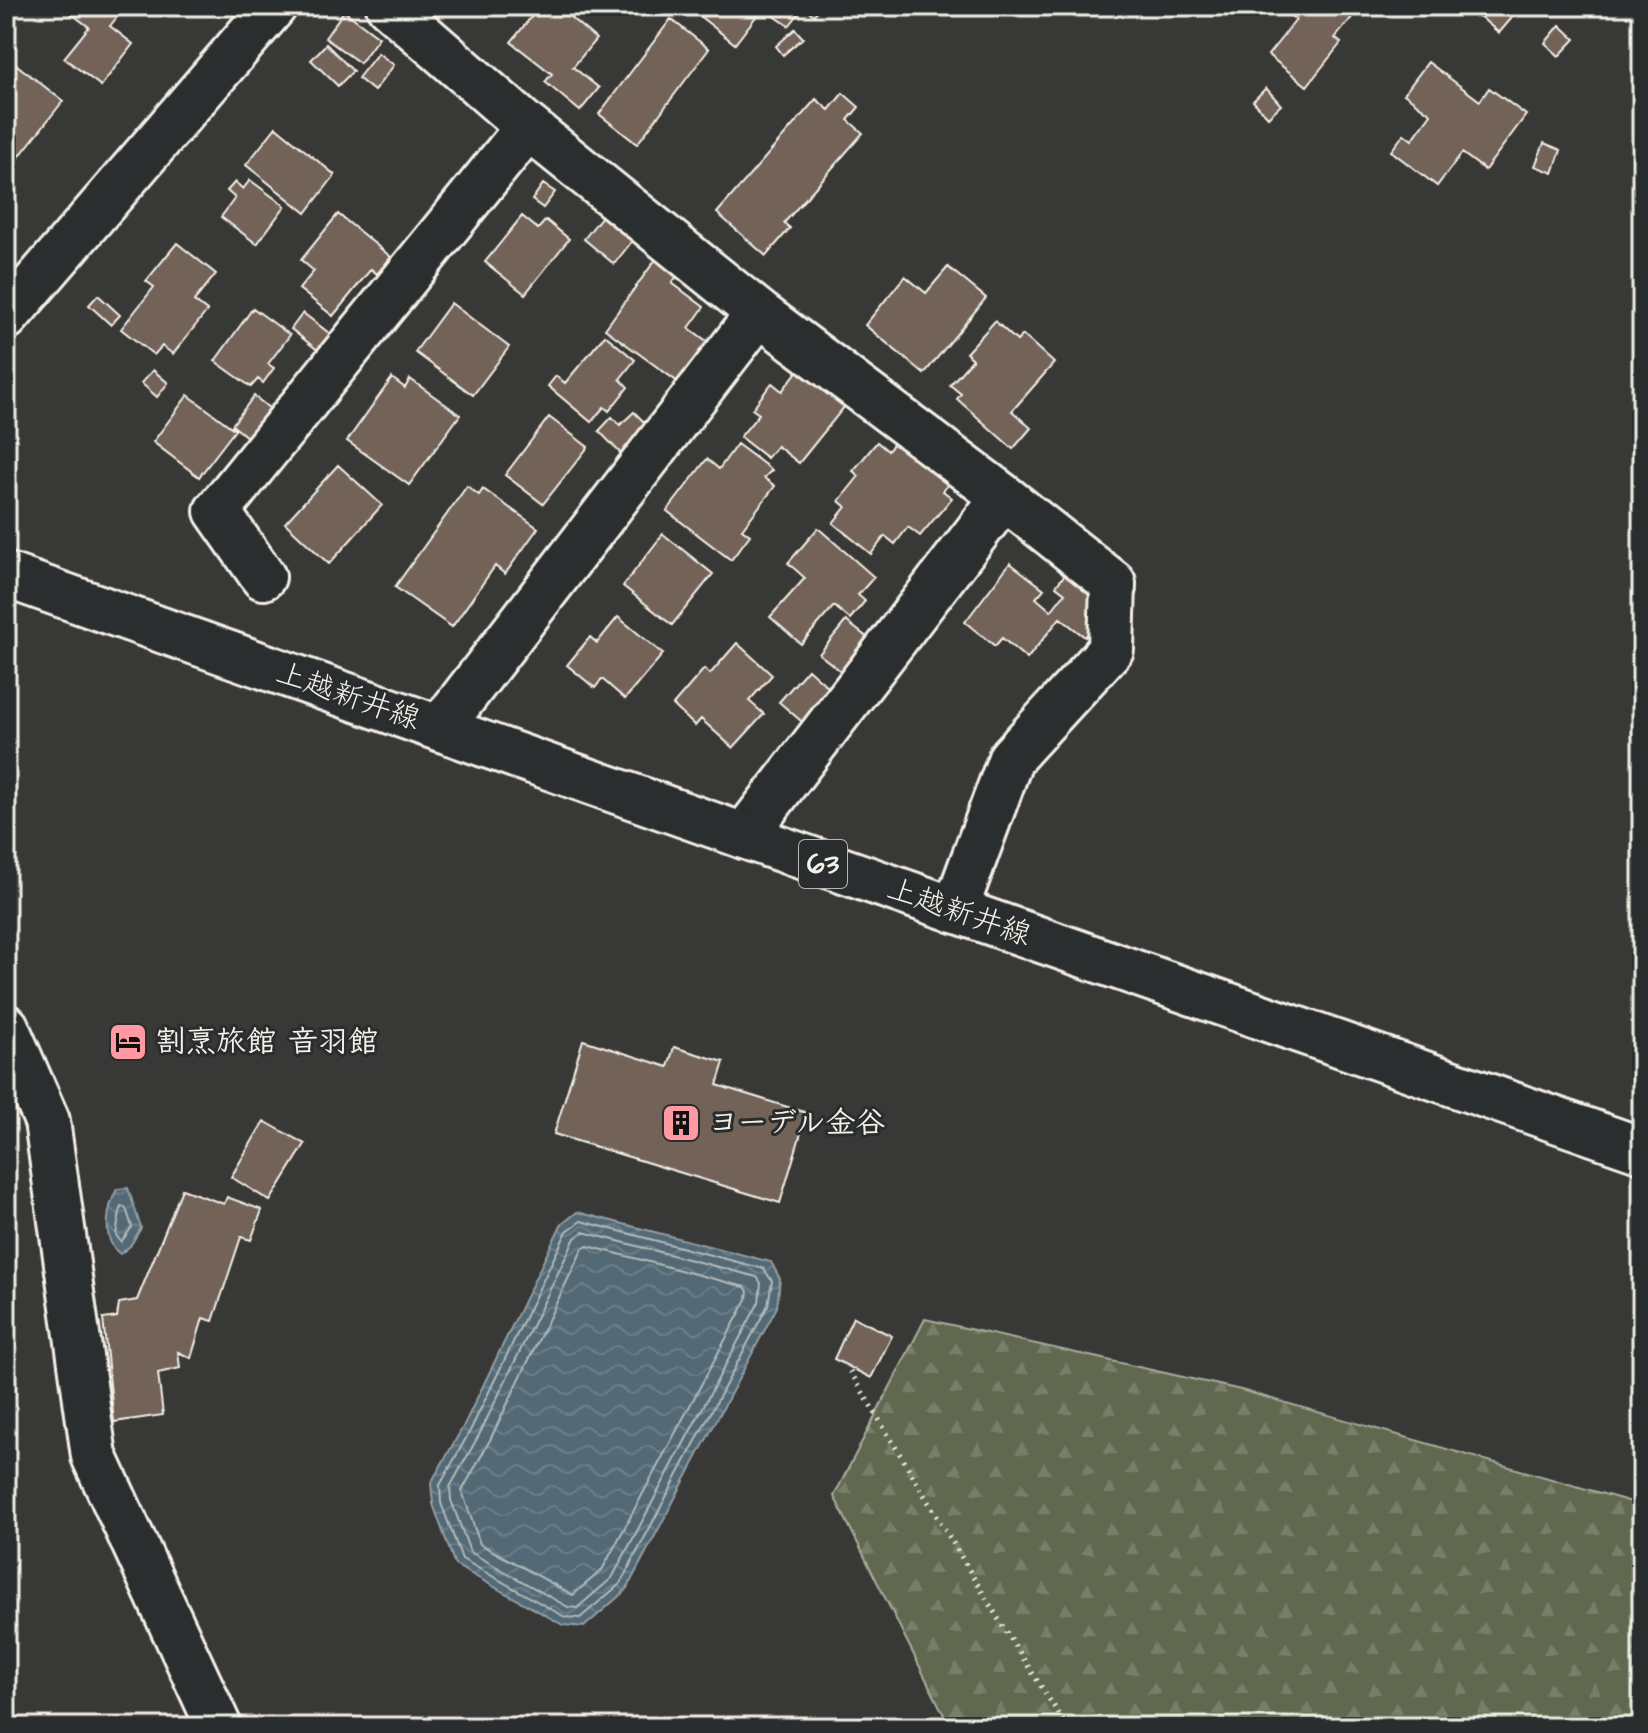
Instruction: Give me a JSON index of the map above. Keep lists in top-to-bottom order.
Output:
{
  "streets": {
    "street": ["上越新井線", "63"]
  },
  "places": {
    "hotel": ["割烹旅館 音羽館"],
    "building": ["ヨーデル金谷"]
  }
}
